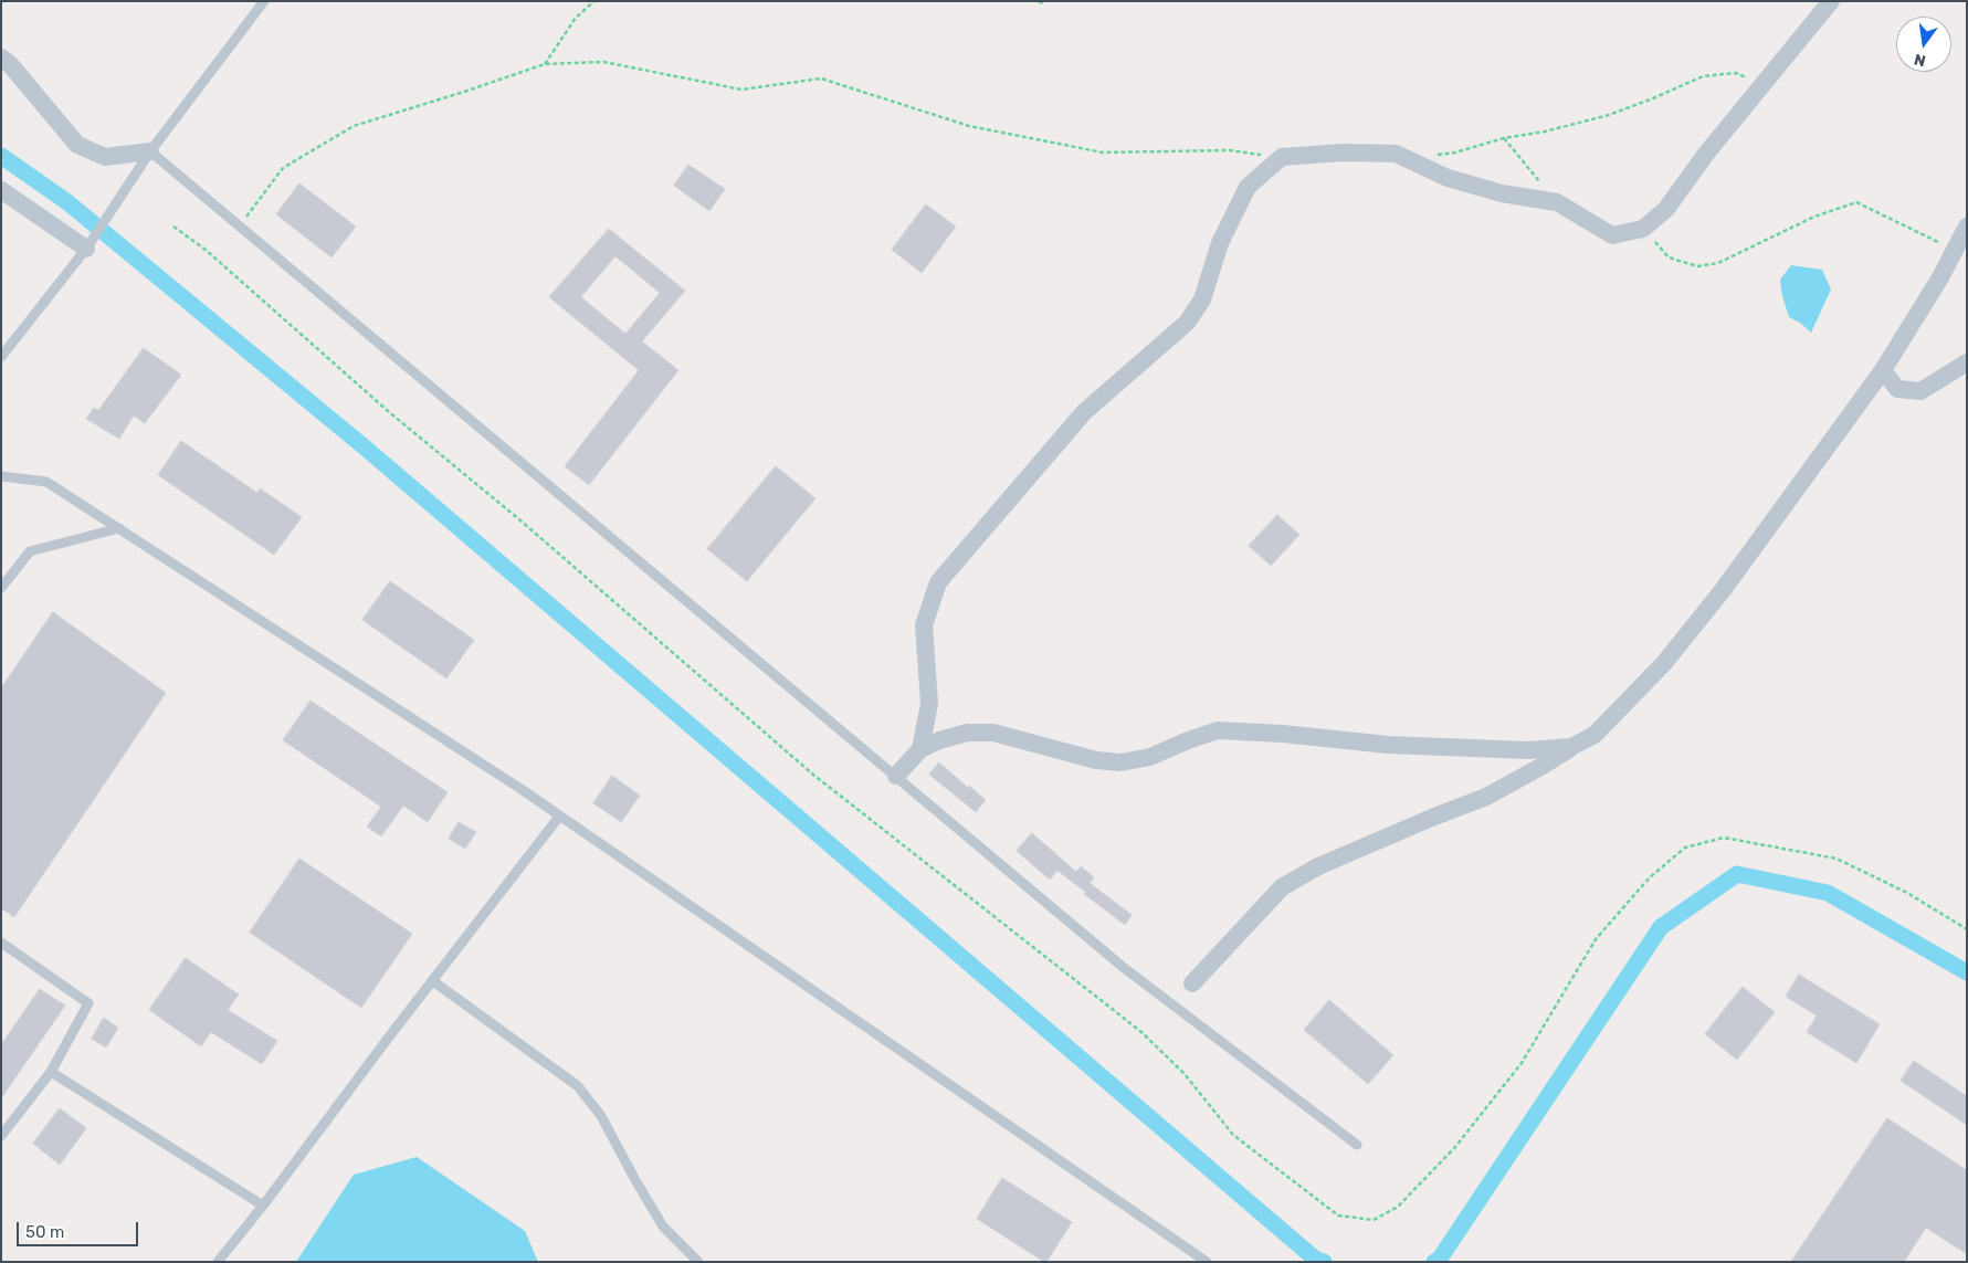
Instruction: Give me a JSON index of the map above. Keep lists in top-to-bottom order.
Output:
{
  "scale_bar": "50 m",
  "north": "bottom"
}
